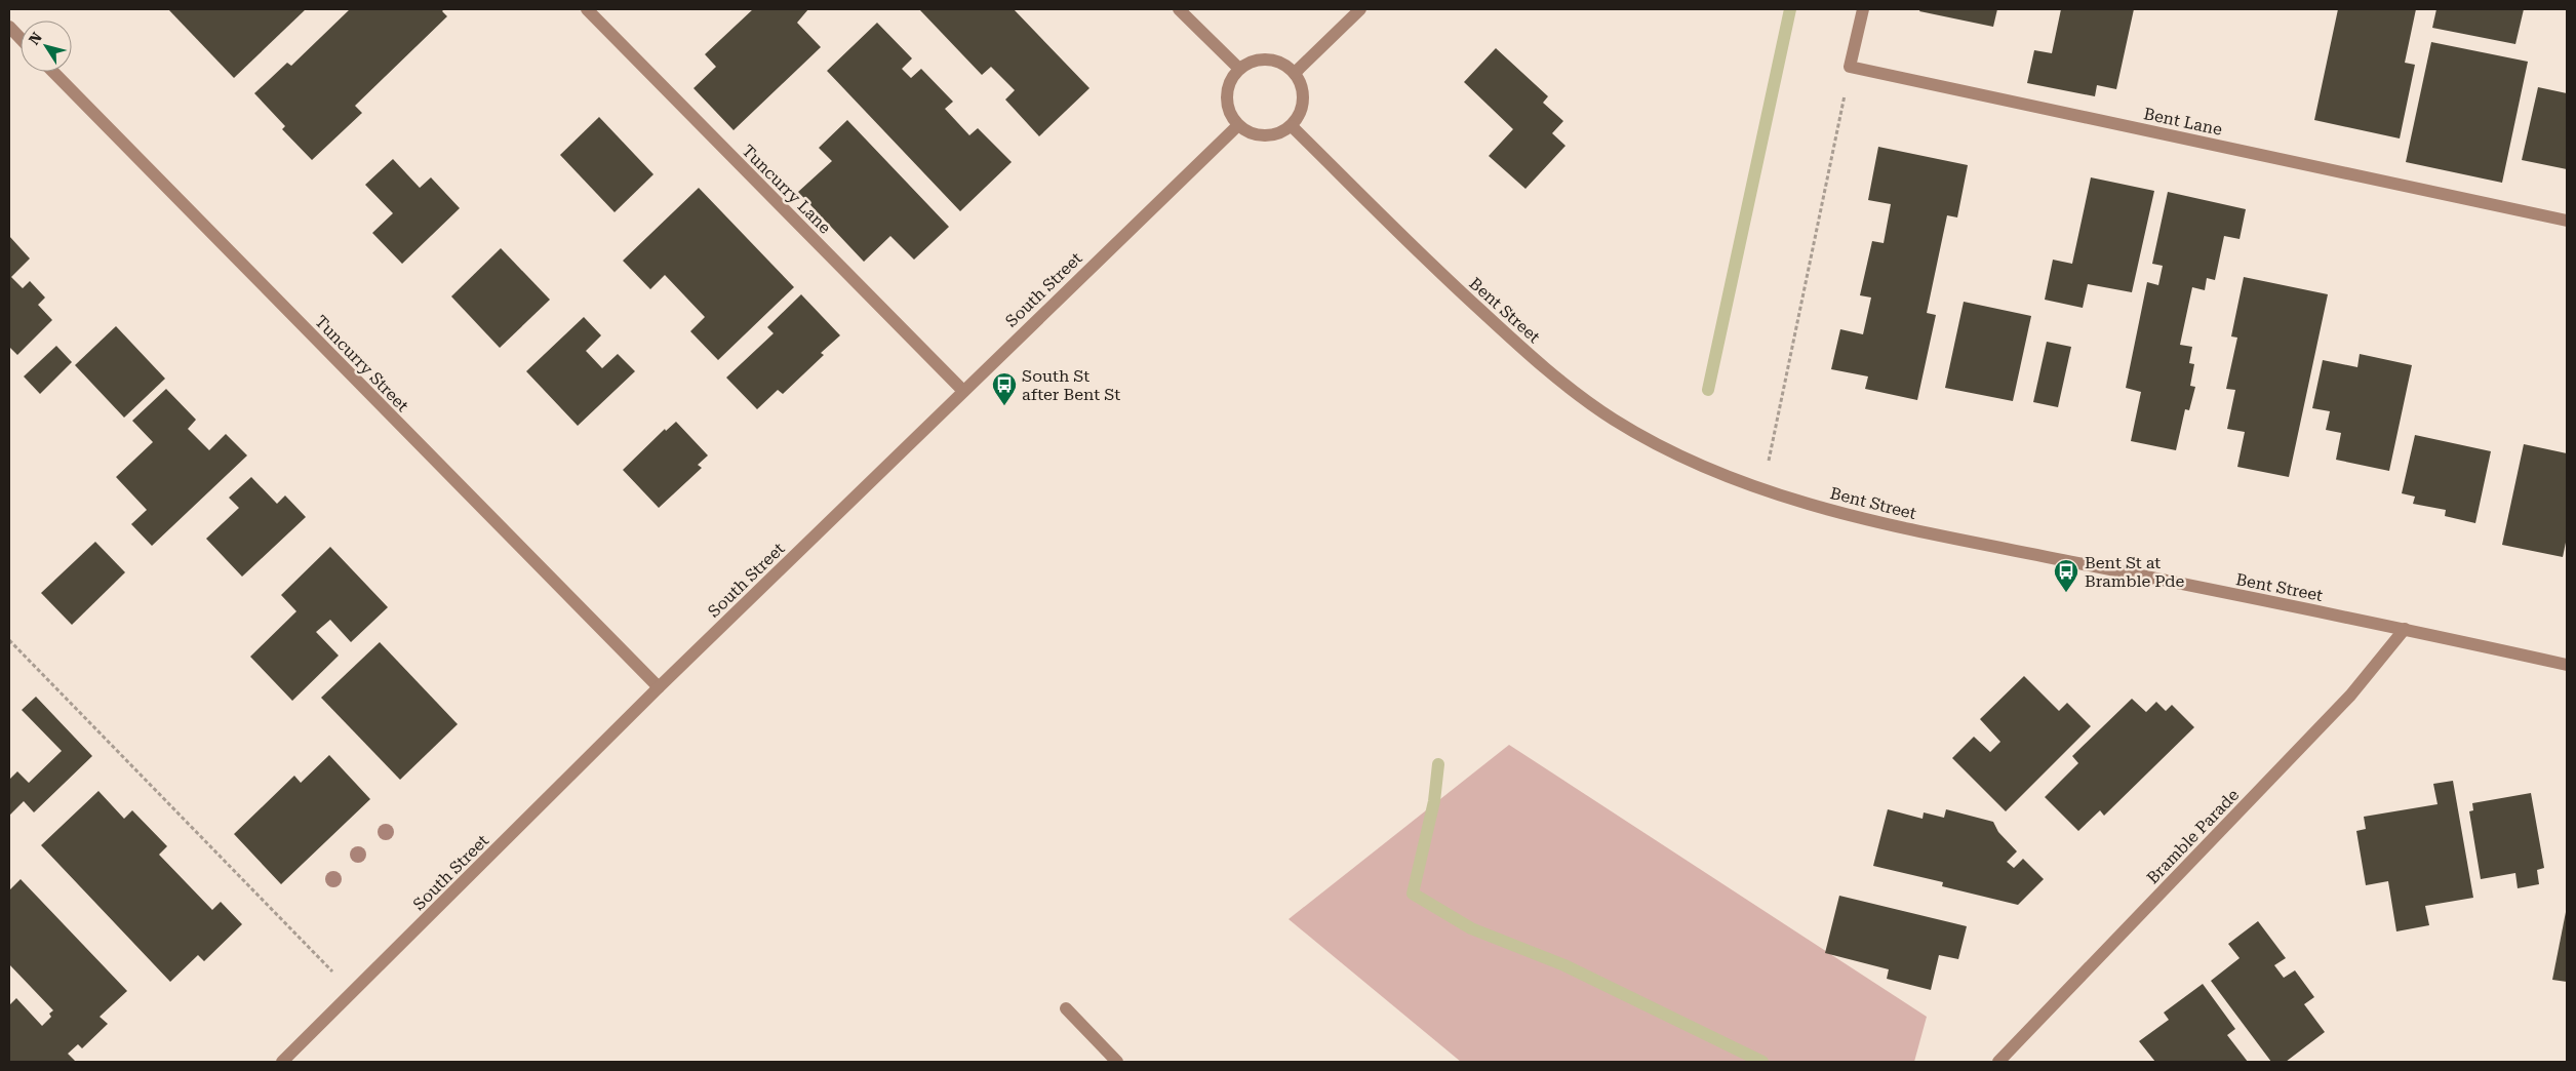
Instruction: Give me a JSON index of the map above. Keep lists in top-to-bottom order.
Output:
{
  "streets": {
    "street": [
      "Bent Lane",
      "Tuncurry Lane",
      "South Street",
      "Bent Street",
      "Tuncurry Street",
      "Bramble Parade"
    ]
  },
  "crossings": [
    ["Tuncurry Lane", "South Street"],
    ["South Street", "Bent Street"],
    ["South Street", "Tuncurry Street"],
    ["Bent Street", "Bramble Parade"]
  ],
  "places": {
    "bus stop": ["South St after Bent St", "Bent St at Bramble Pde"]
  },
  "north": "top left"
}
